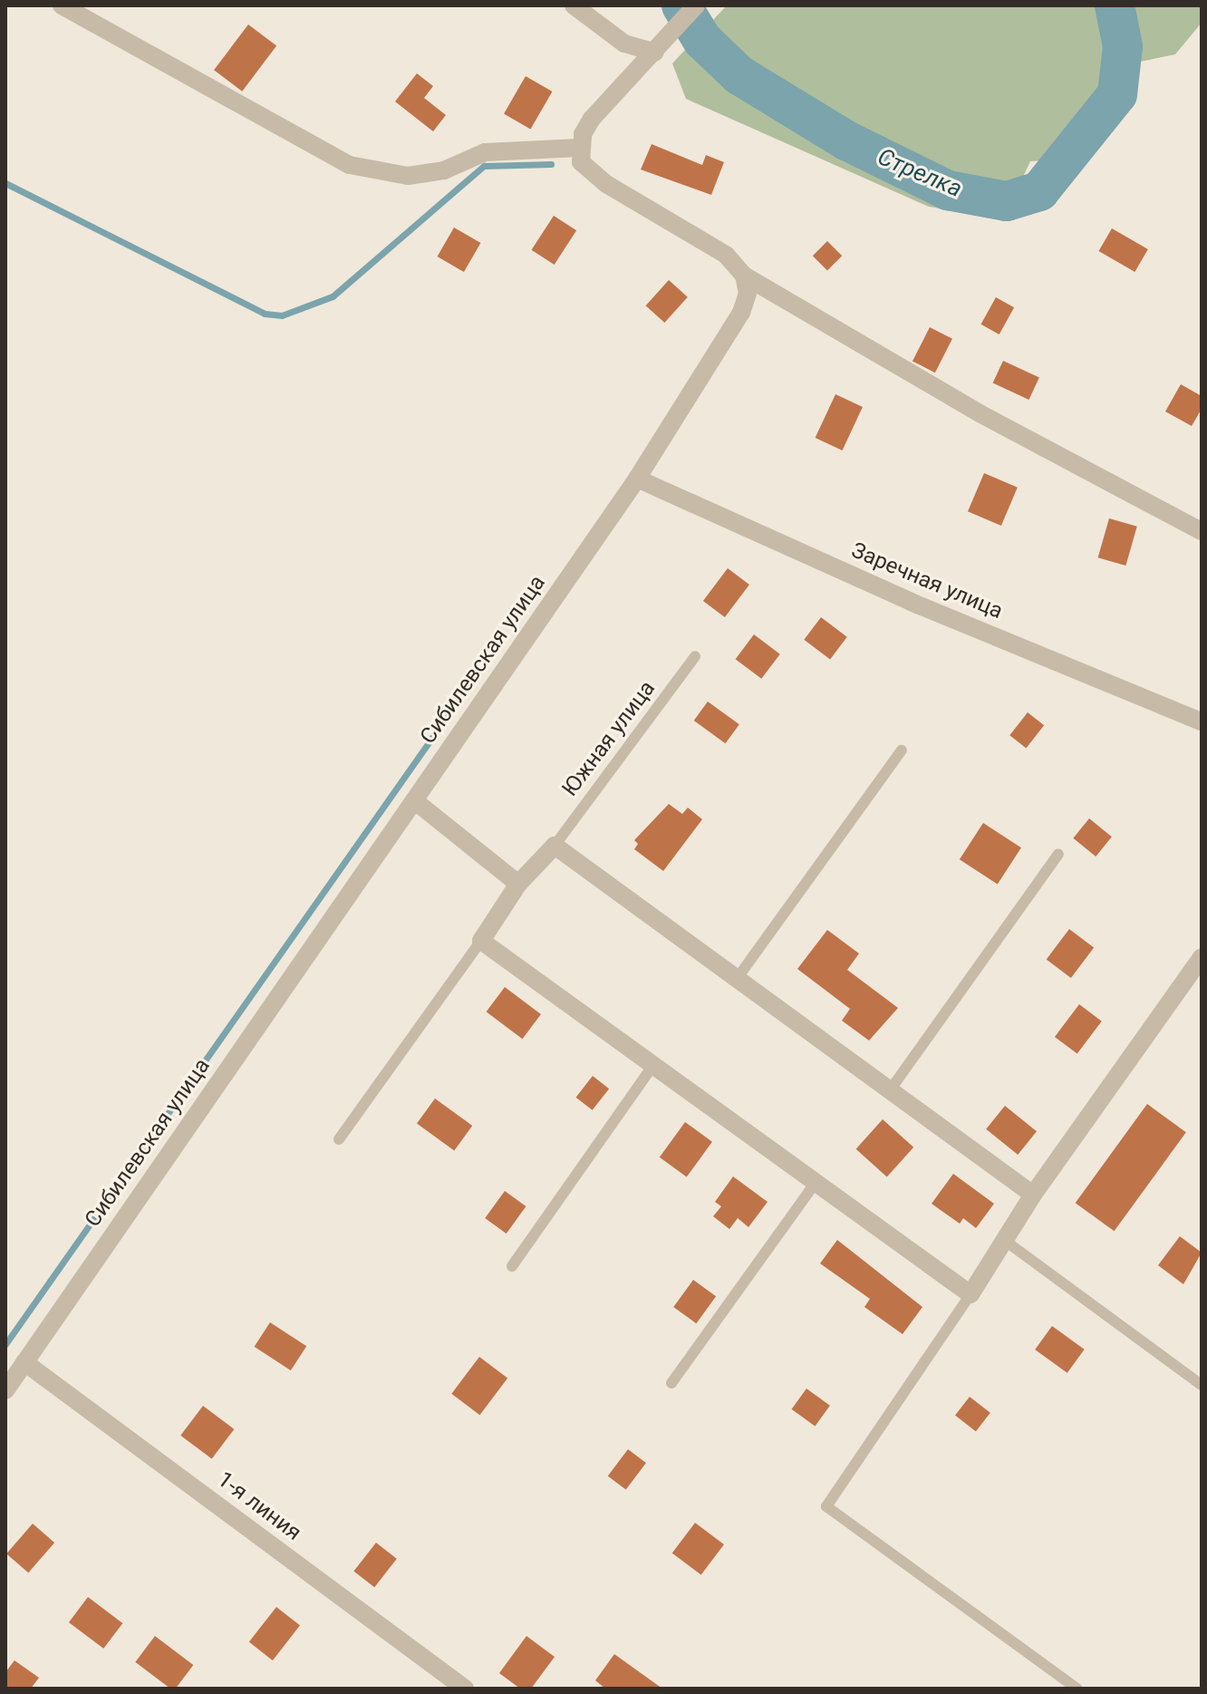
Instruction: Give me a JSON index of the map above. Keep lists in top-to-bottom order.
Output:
{
  "streets": {
    "street": ["Заречная улица", "Сибилевская улица", "1-я линия"],
    "lane": ["Южная улица"]
  },
  "crossings": [
    ["Заречная улица", "Сибилевская улица"],
    ["Сибилевская улица", "1-я линия"]
  ],
  "water": ["Стрелка"]
}
